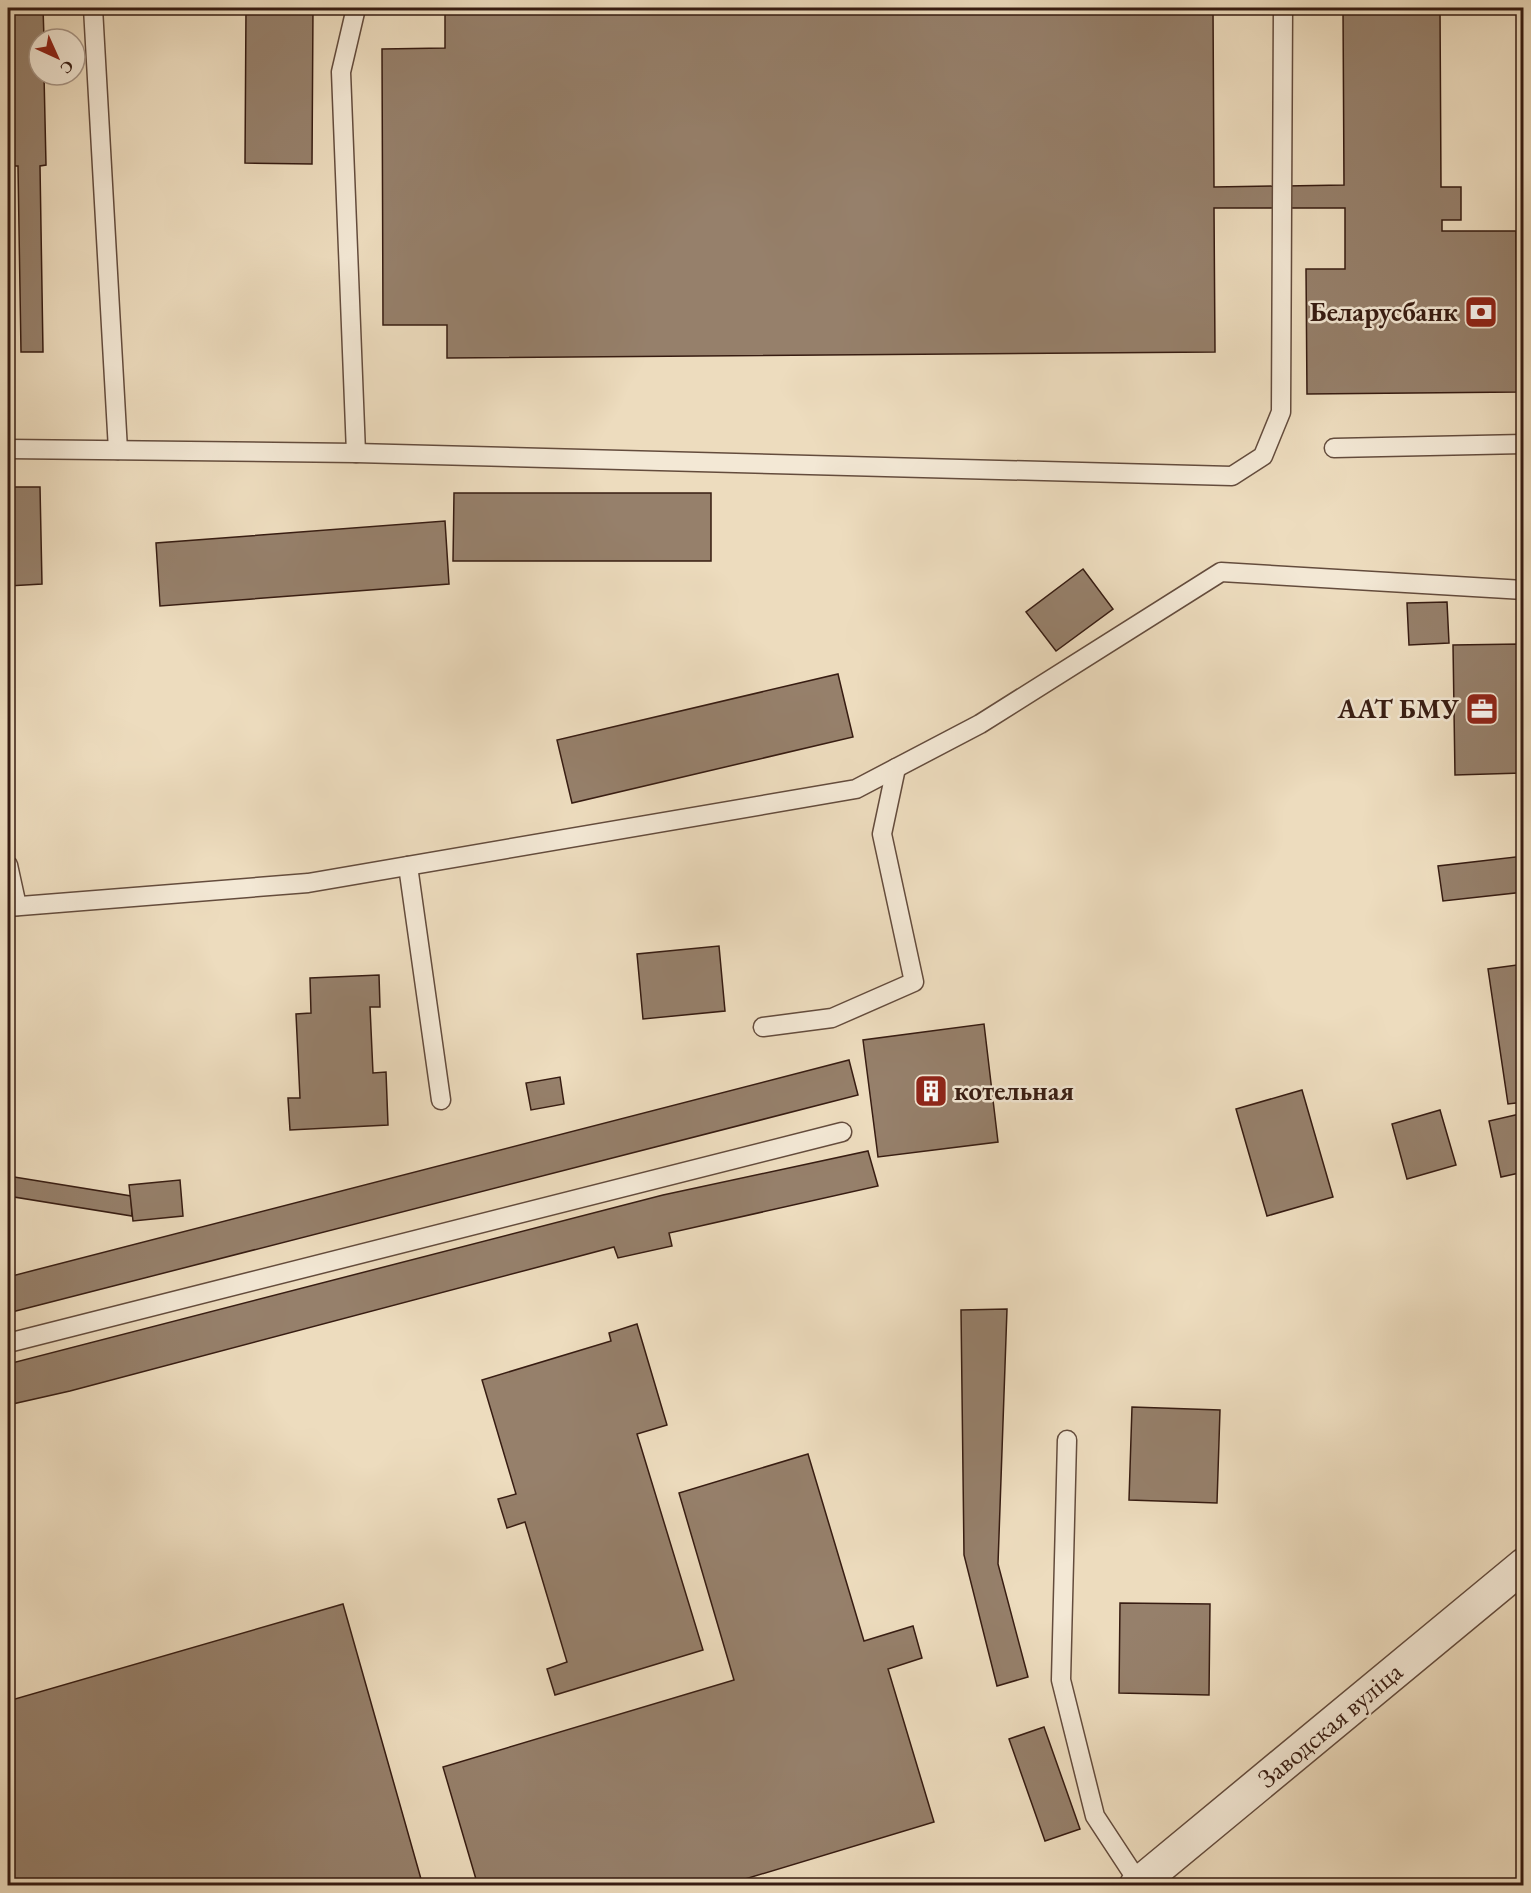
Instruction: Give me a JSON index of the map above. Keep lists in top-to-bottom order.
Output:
{
  "streets": {
    "street": ["Заводская вуліца"]
  },
  "places": {
    "bank": ["Беларусбанк"],
    "office": ["ААТ БМУ"],
    "building": ["котельная"]
  },
  "north": "bottom right"
}
